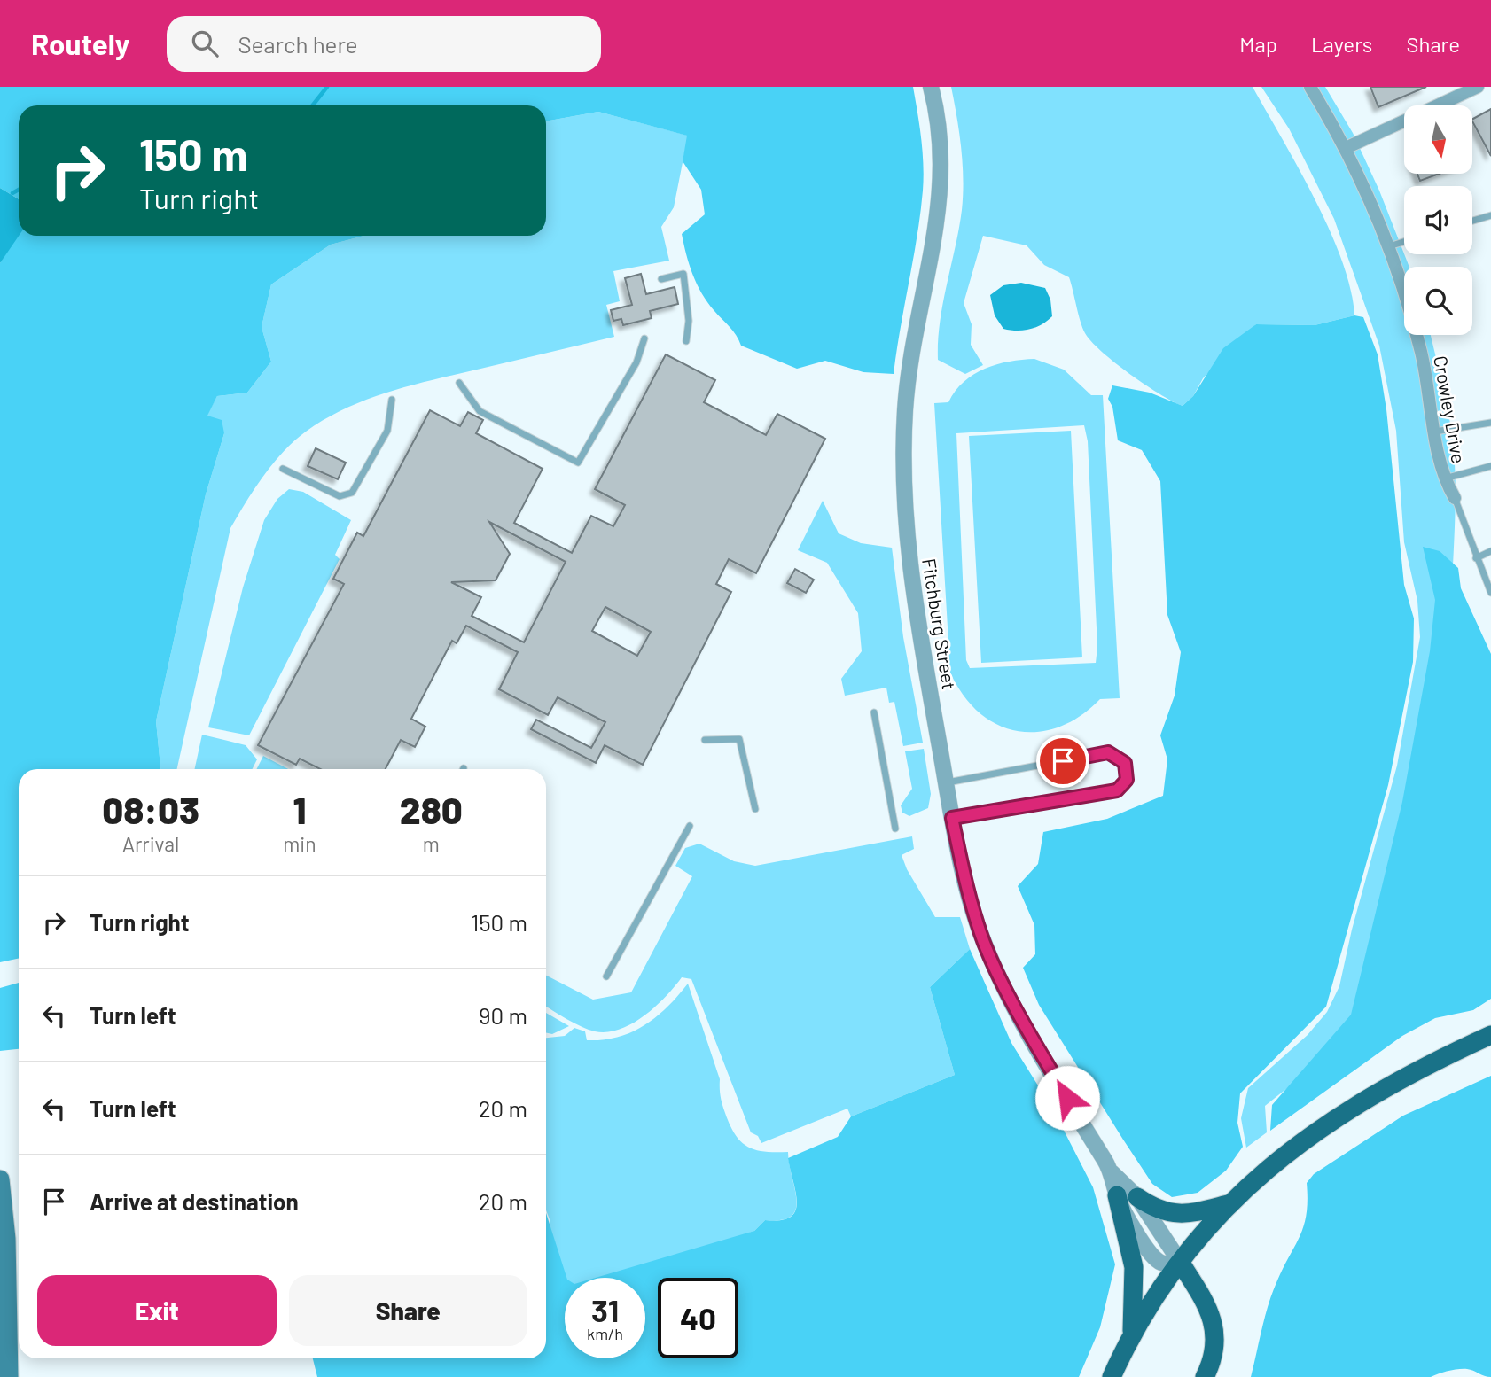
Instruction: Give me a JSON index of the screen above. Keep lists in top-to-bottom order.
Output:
{
  "streets": {
    "street": ["Crowley Drive", "Fitchburg Street"]
  },
  "north": "bottom",
  "page": {
    "header": "Routely",
    "search": "Search here",
    "nav": ["Map", "Layers", "Share"],
    "turn": ["150 m", "Turn right"],
    "eta": [
      "08:03",
      "Arrival",
      "1",
      "min",
      "280",
      "m"
    ],
    "list": [
      {
        "name": "Turn right",
        "value": "150 m"
      },
      {
        "name": "Turn left",
        "value": "90 m"
      },
      {
        "name": "Turn left",
        "value": "20 m"
      },
      {
        "name": "Arrive at destination",
        "value": "20 m"
      }
    ],
    "buttons": ["Exit", "Share"],
    "speed": "31 km/h",
    "limit": "40"
  }
}
